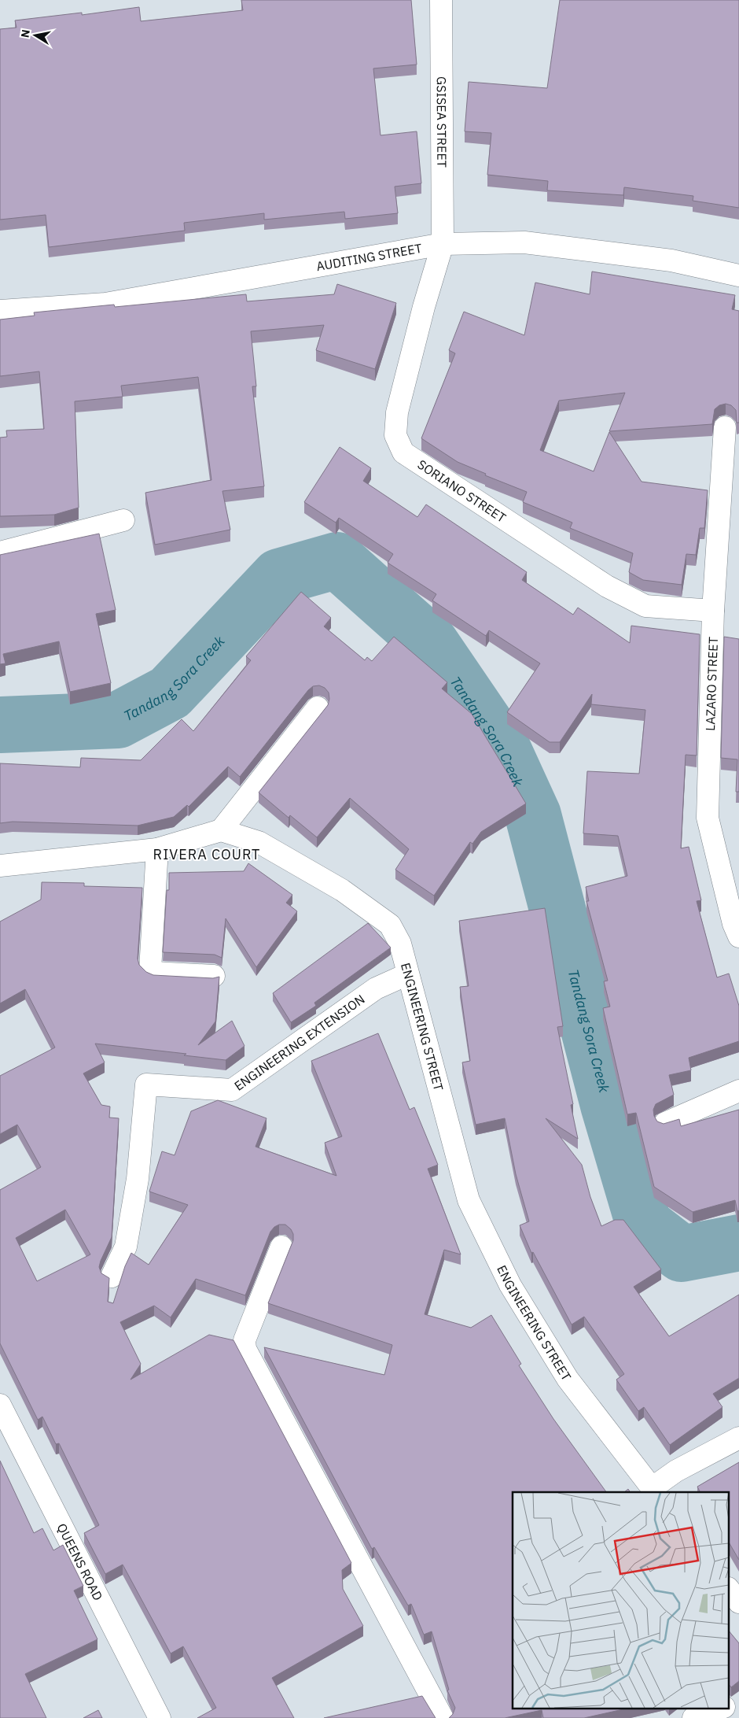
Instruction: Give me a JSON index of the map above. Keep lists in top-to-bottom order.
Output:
{
  "streets": {
    "street": [
      "GSISEA STREET",
      "AUDITING STREET",
      "SORIANO STREET",
      "LAZARO STREET",
      "ENGINEERING STREET",
      "ENGINEERING EXTENSION",
      "QUEENS ROAD"
    ]
  },
  "crossings": [
    ["GSISEA STREET", "AUDITING STREET"],
    ["GSISEA STREET", "SORIANO STREET"],
    ["AUDITING STREET", "SORIANO STREET"],
    ["SORIANO STREET", "LAZARO STREET"],
    ["ENGINEERING STREET", "ENGINEERING EXTENSION"]
  ],
  "districts": ["RIVERA COURT"],
  "water": ["Tandang Sora Creek"],
  "north": "left"
}
